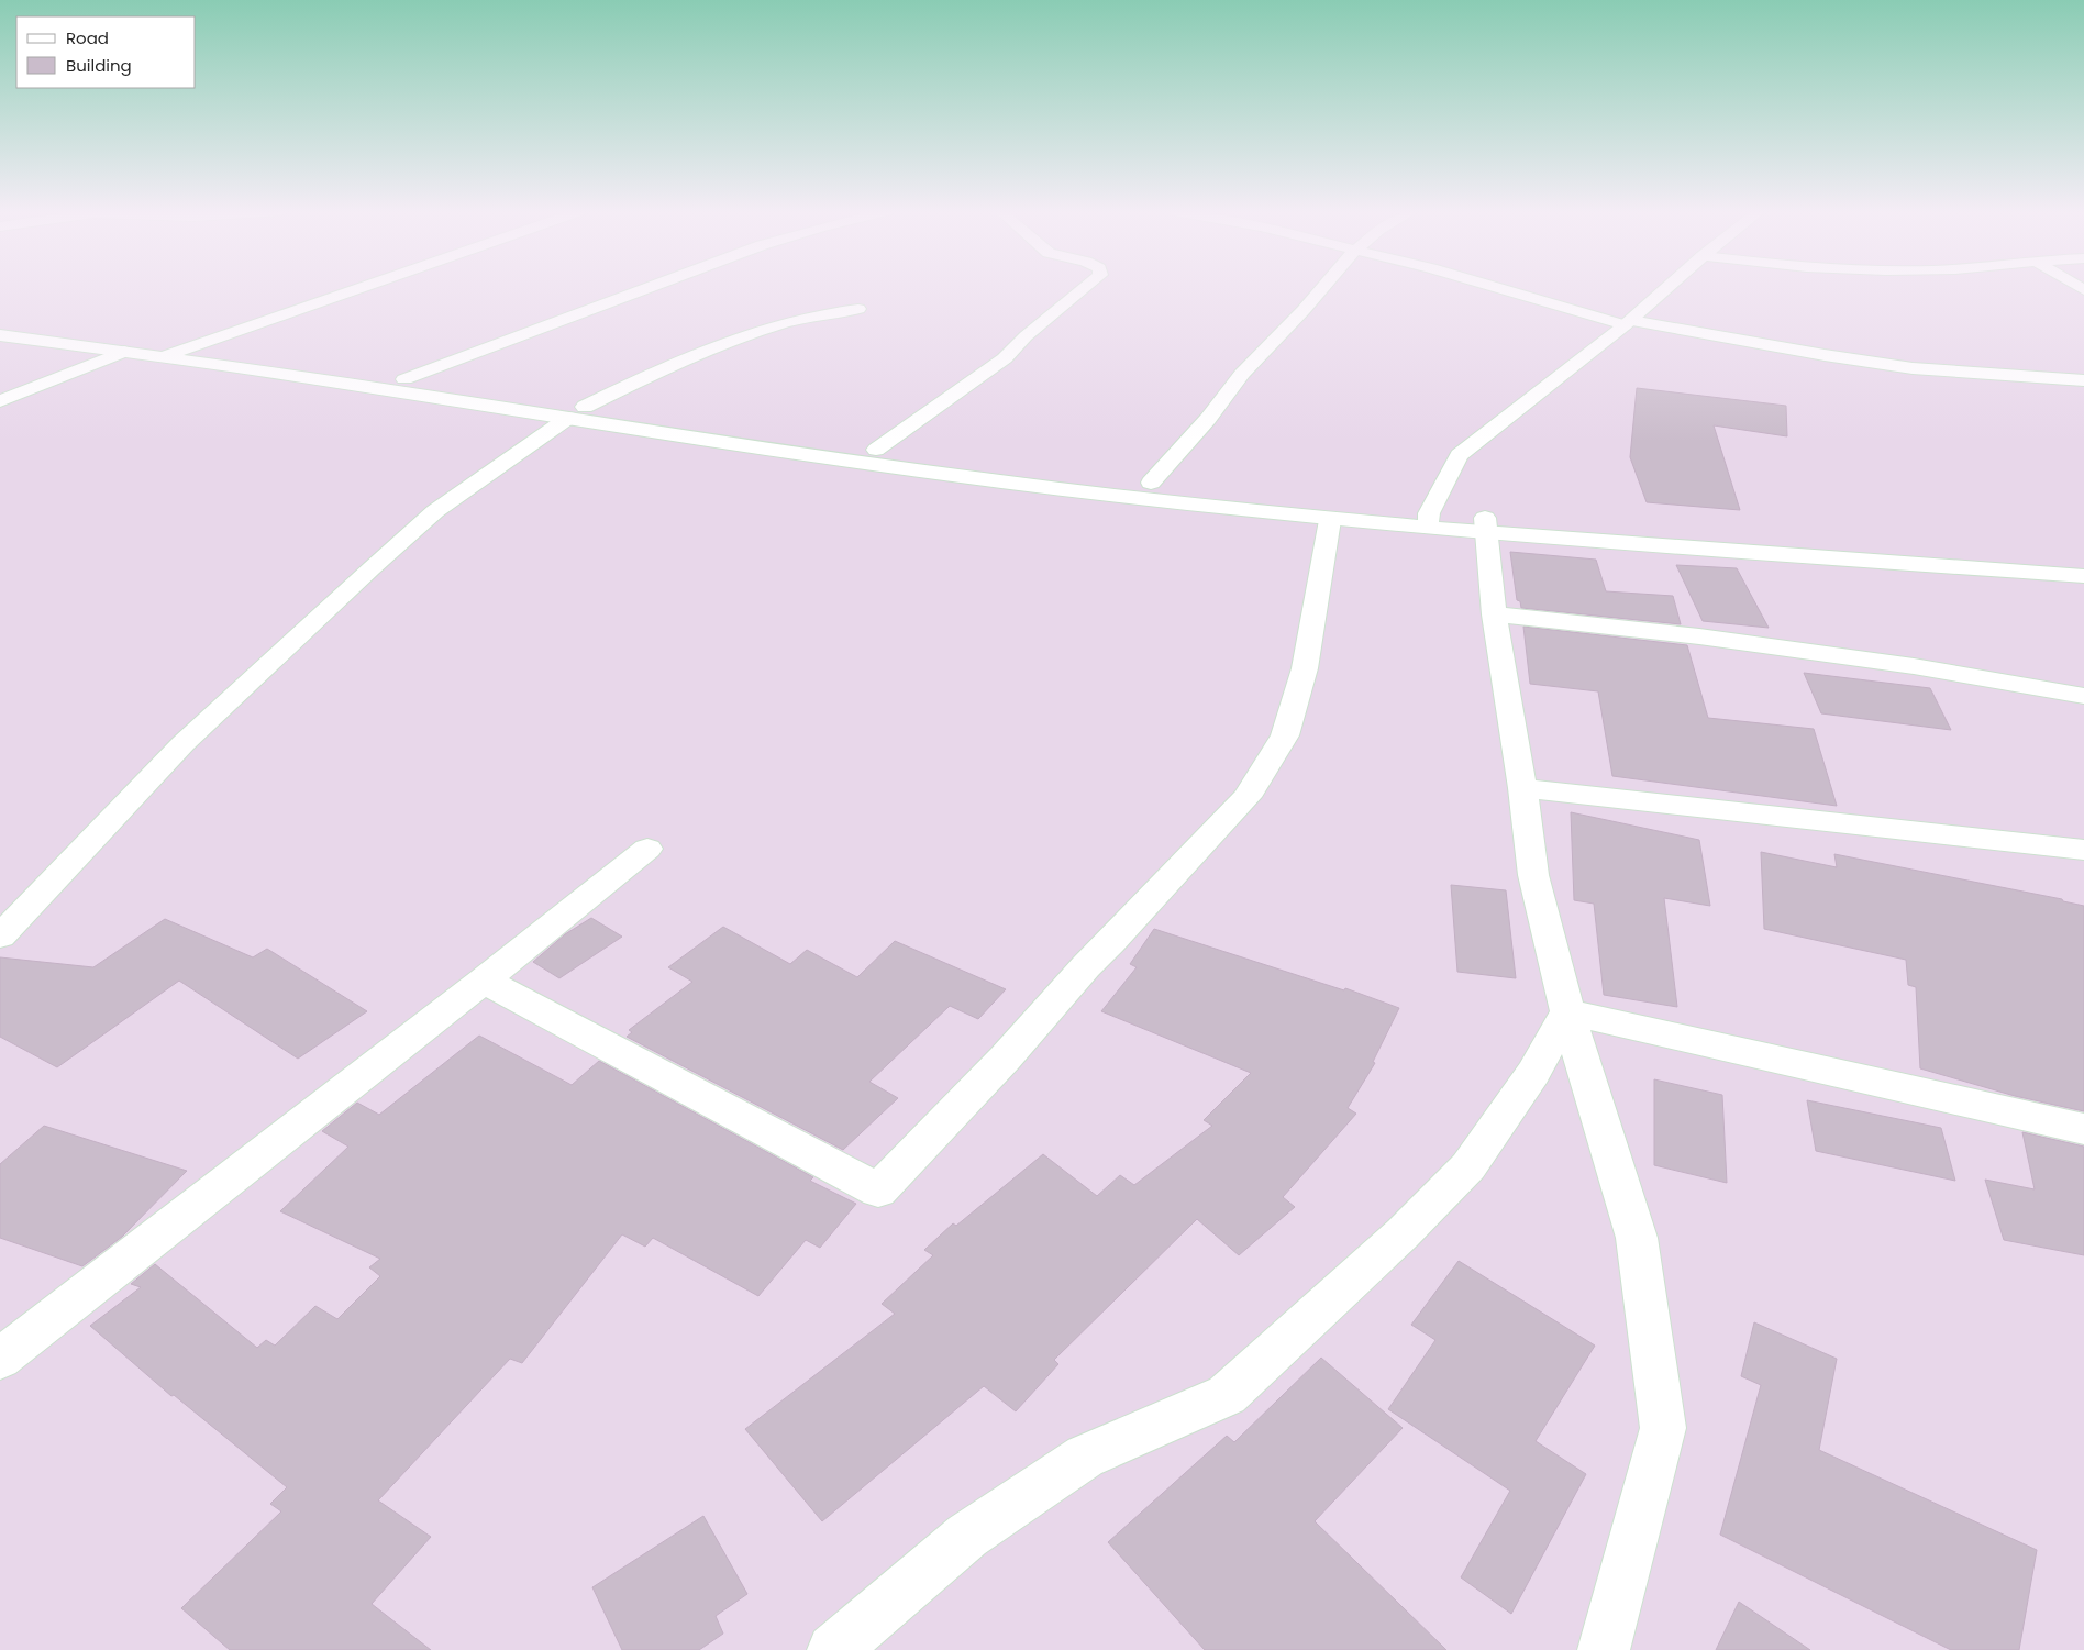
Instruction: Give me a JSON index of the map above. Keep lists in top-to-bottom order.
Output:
{
  "legend": ["Road", "Building"]
}
